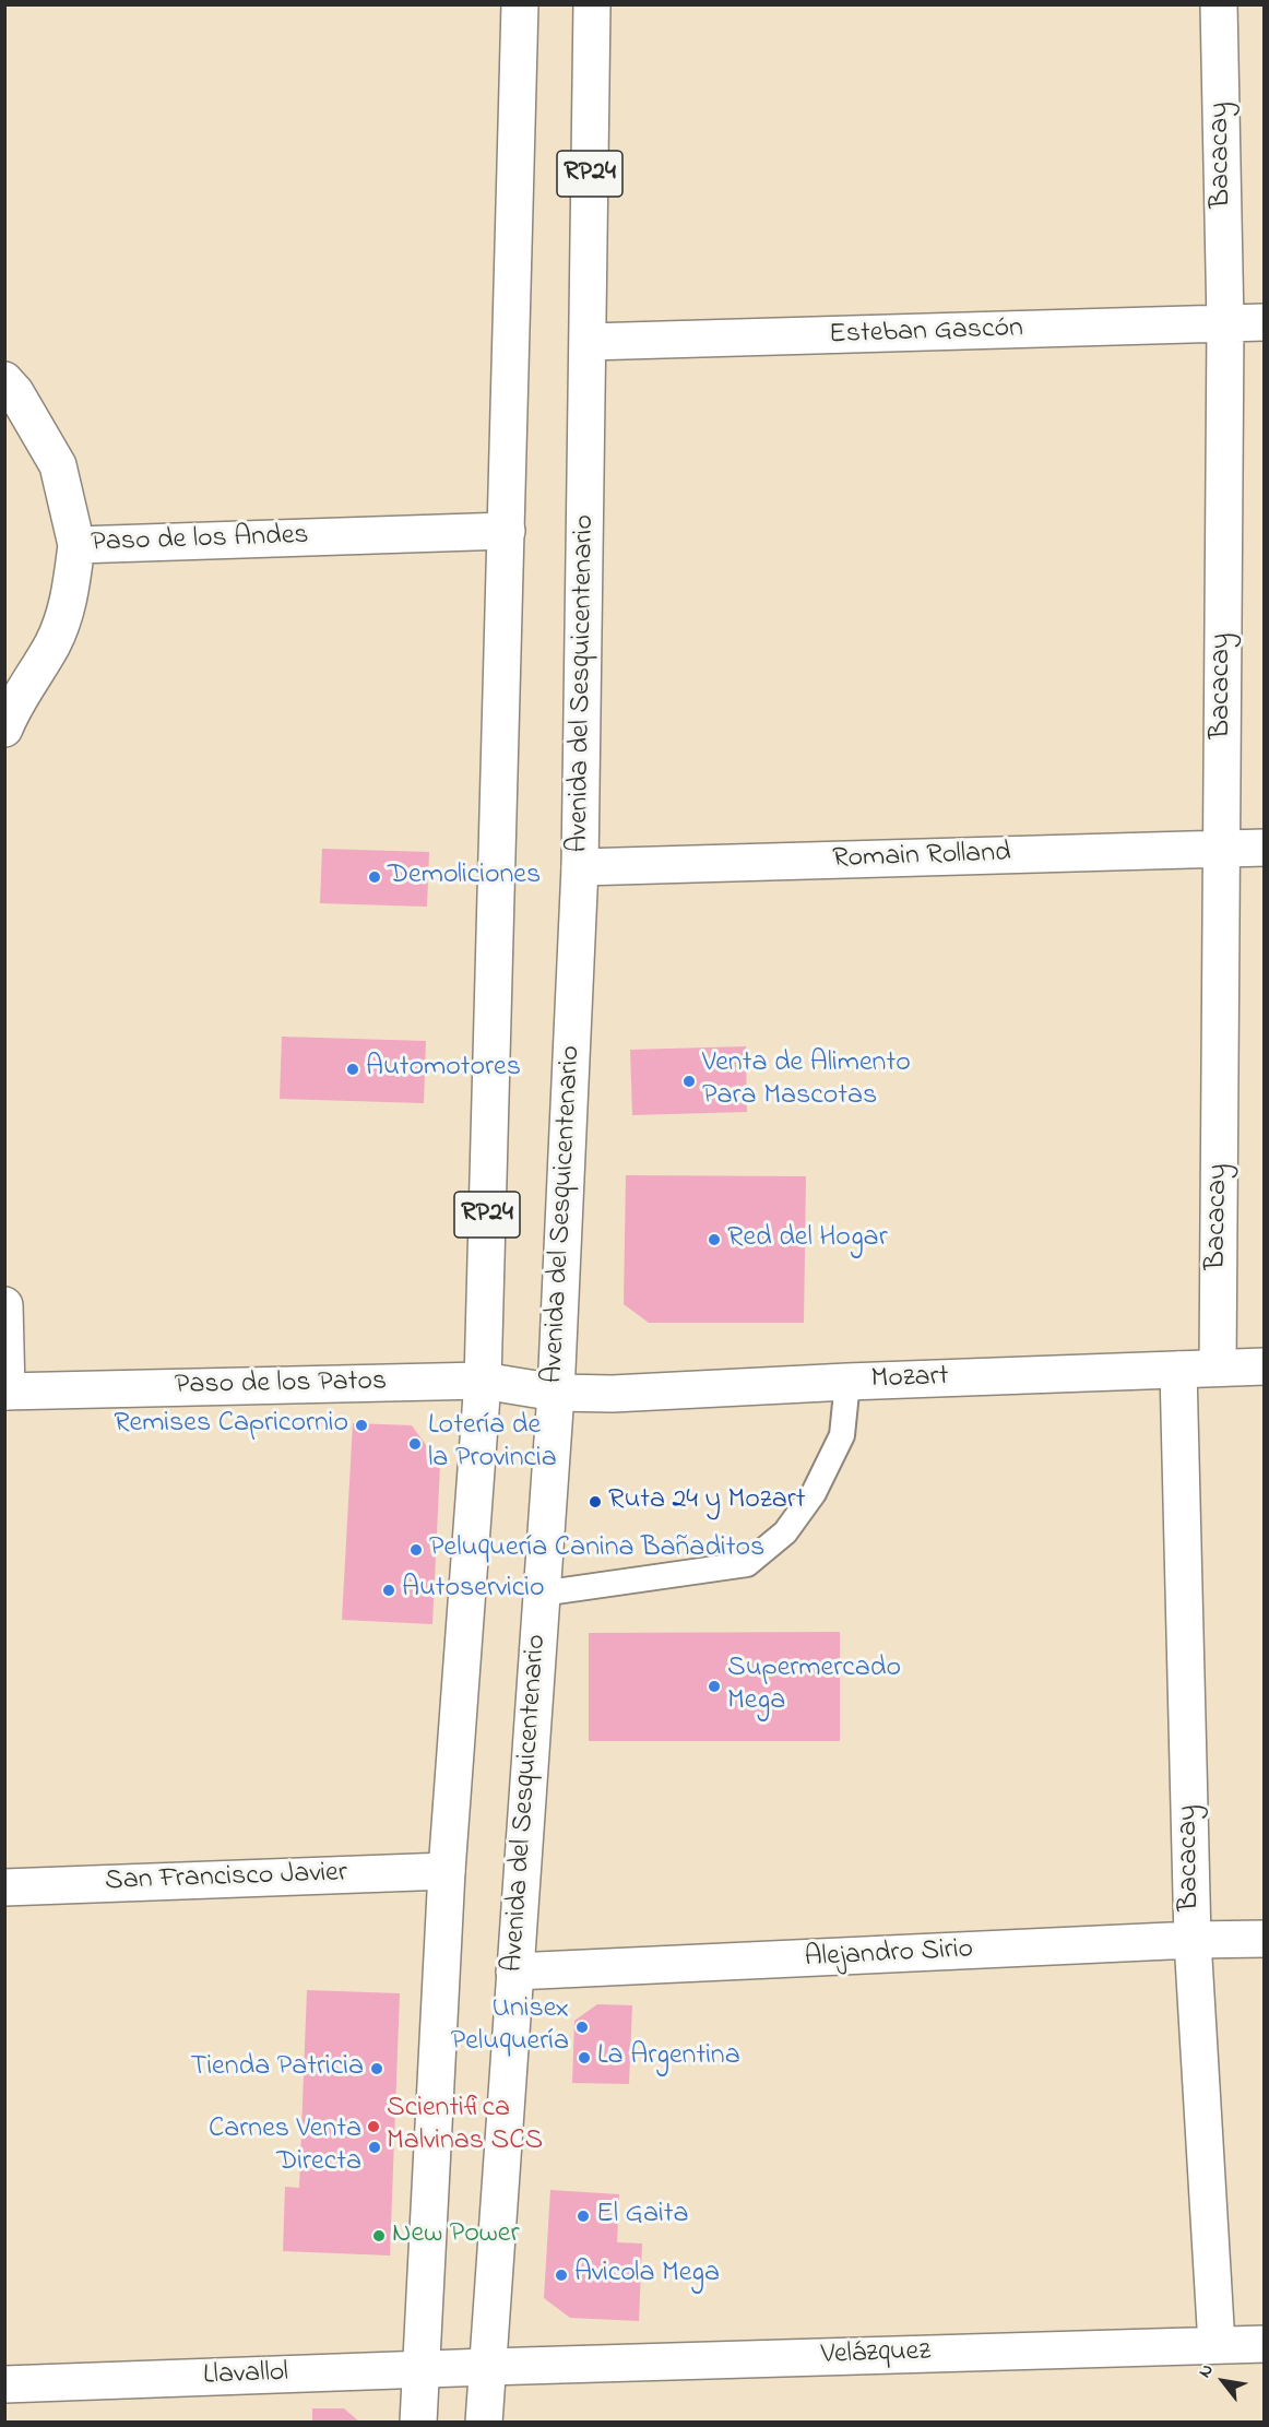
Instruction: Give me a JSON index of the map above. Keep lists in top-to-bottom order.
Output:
{
  "streets": {
    "street": [
      "Bacacay",
      "RP24",
      "Esteban Gascón",
      "Paso de los Andes",
      "Avenida del Sesquicentenario",
      "Romain Rolland",
      "Mozart",
      "Paso de los Patos",
      "San Francisco Javier",
      "Alejandro Sirio",
      "Velázquez",
      "Llavallol"
    ]
  },
  "crossings": [
    ["Bacacay", "Esteban Gascón"],
    ["Bacacay", "Romain Rolland"],
    ["Bacacay", "Mozart"],
    ["Bacacay", "Alejandro Sirio"],
    ["Bacacay", "Velázquez"],
    ["RP24", "Paso de los Andes"],
    ["RP24", "Paso de los Patos"],
    ["RP24", "San Francisco Javier"],
    ["RP24", "Llavallol"],
    ["Esteban Gascón", "Avenida del Sesquicentenario"],
    ["Avenida del Sesquicentenario", "Romain Rolland"],
    ["Avenida del Sesquicentenario", "Mozart"],
    ["Avenida del Sesquicentenario", "Paso de los Patos"],
    ["Avenida del Sesquicentenario", "Alejandro Sirio"],
    ["Avenida del Sesquicentenario", "Velázquez"],
    ["Avenida del Sesquicentenario", "Llavallol"],
    ["Mozart", "Paso de los Patos"],
    ["Velázquez", "Llavallol"]
  ],
  "places": [
    "Demoliciones",
    "Automotores",
    "Venta de Alimento Para Mascotas",
    "Red del Hogar",
    "Remises Capricornio",
    "Lotería de la Provincia",
    "Ruta 24 y Mozart",
    "Peluquería Canina Bañaditos",
    "Autoservicio",
    "Supermercado Mega",
    "Unisex Peluquería",
    "La Argentina",
    "Tienda Patricia",
    "Scientifica Malvinas SCS",
    "Carnes Venta Directa",
    "El Gaita",
    "New Power",
    "Avicola Mega"
  ],
  "north": "top left"
}
